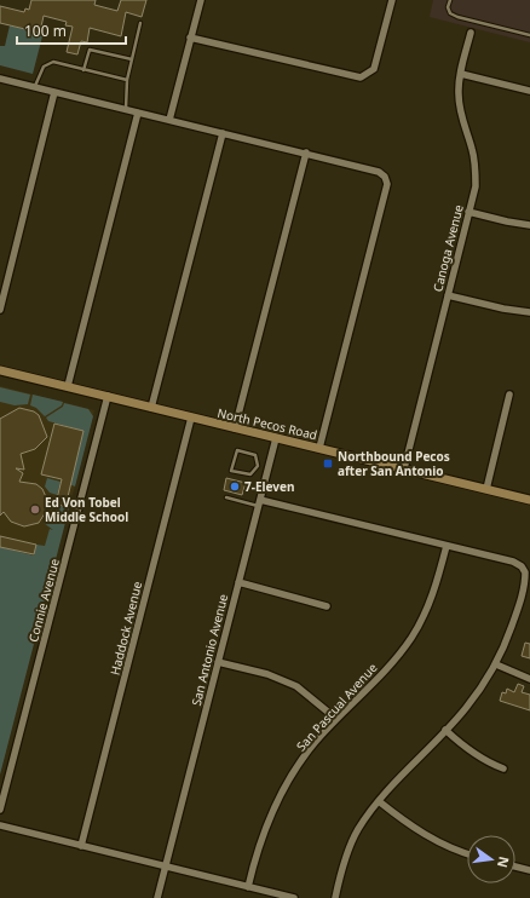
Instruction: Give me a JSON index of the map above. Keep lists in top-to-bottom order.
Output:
{
  "streets": {
    "main road": ["North Pecos Road"],
    "street": [
      "Canoga Avenue",
      "Connie Avenue",
      "Haddock Avenue",
      "San Antonio Avenue",
      "San Pascual Avenue"
    ]
  },
  "crossings": [
    ["Canoga Avenue", "North Pecos Road"],
    ["North Pecos Road", "Connie Avenue"],
    ["North Pecos Road", "Haddock Avenue"],
    ["North Pecos Road", "San Antonio Avenue"]
  ],
  "places": {
    "transit": ["Northbound Pecos after San Antonio"],
    "other": ["7-Eleven", "Ed Von Tobel Middle School"]
  },
  "scale_bar": "100 m",
  "north": "right"
}
